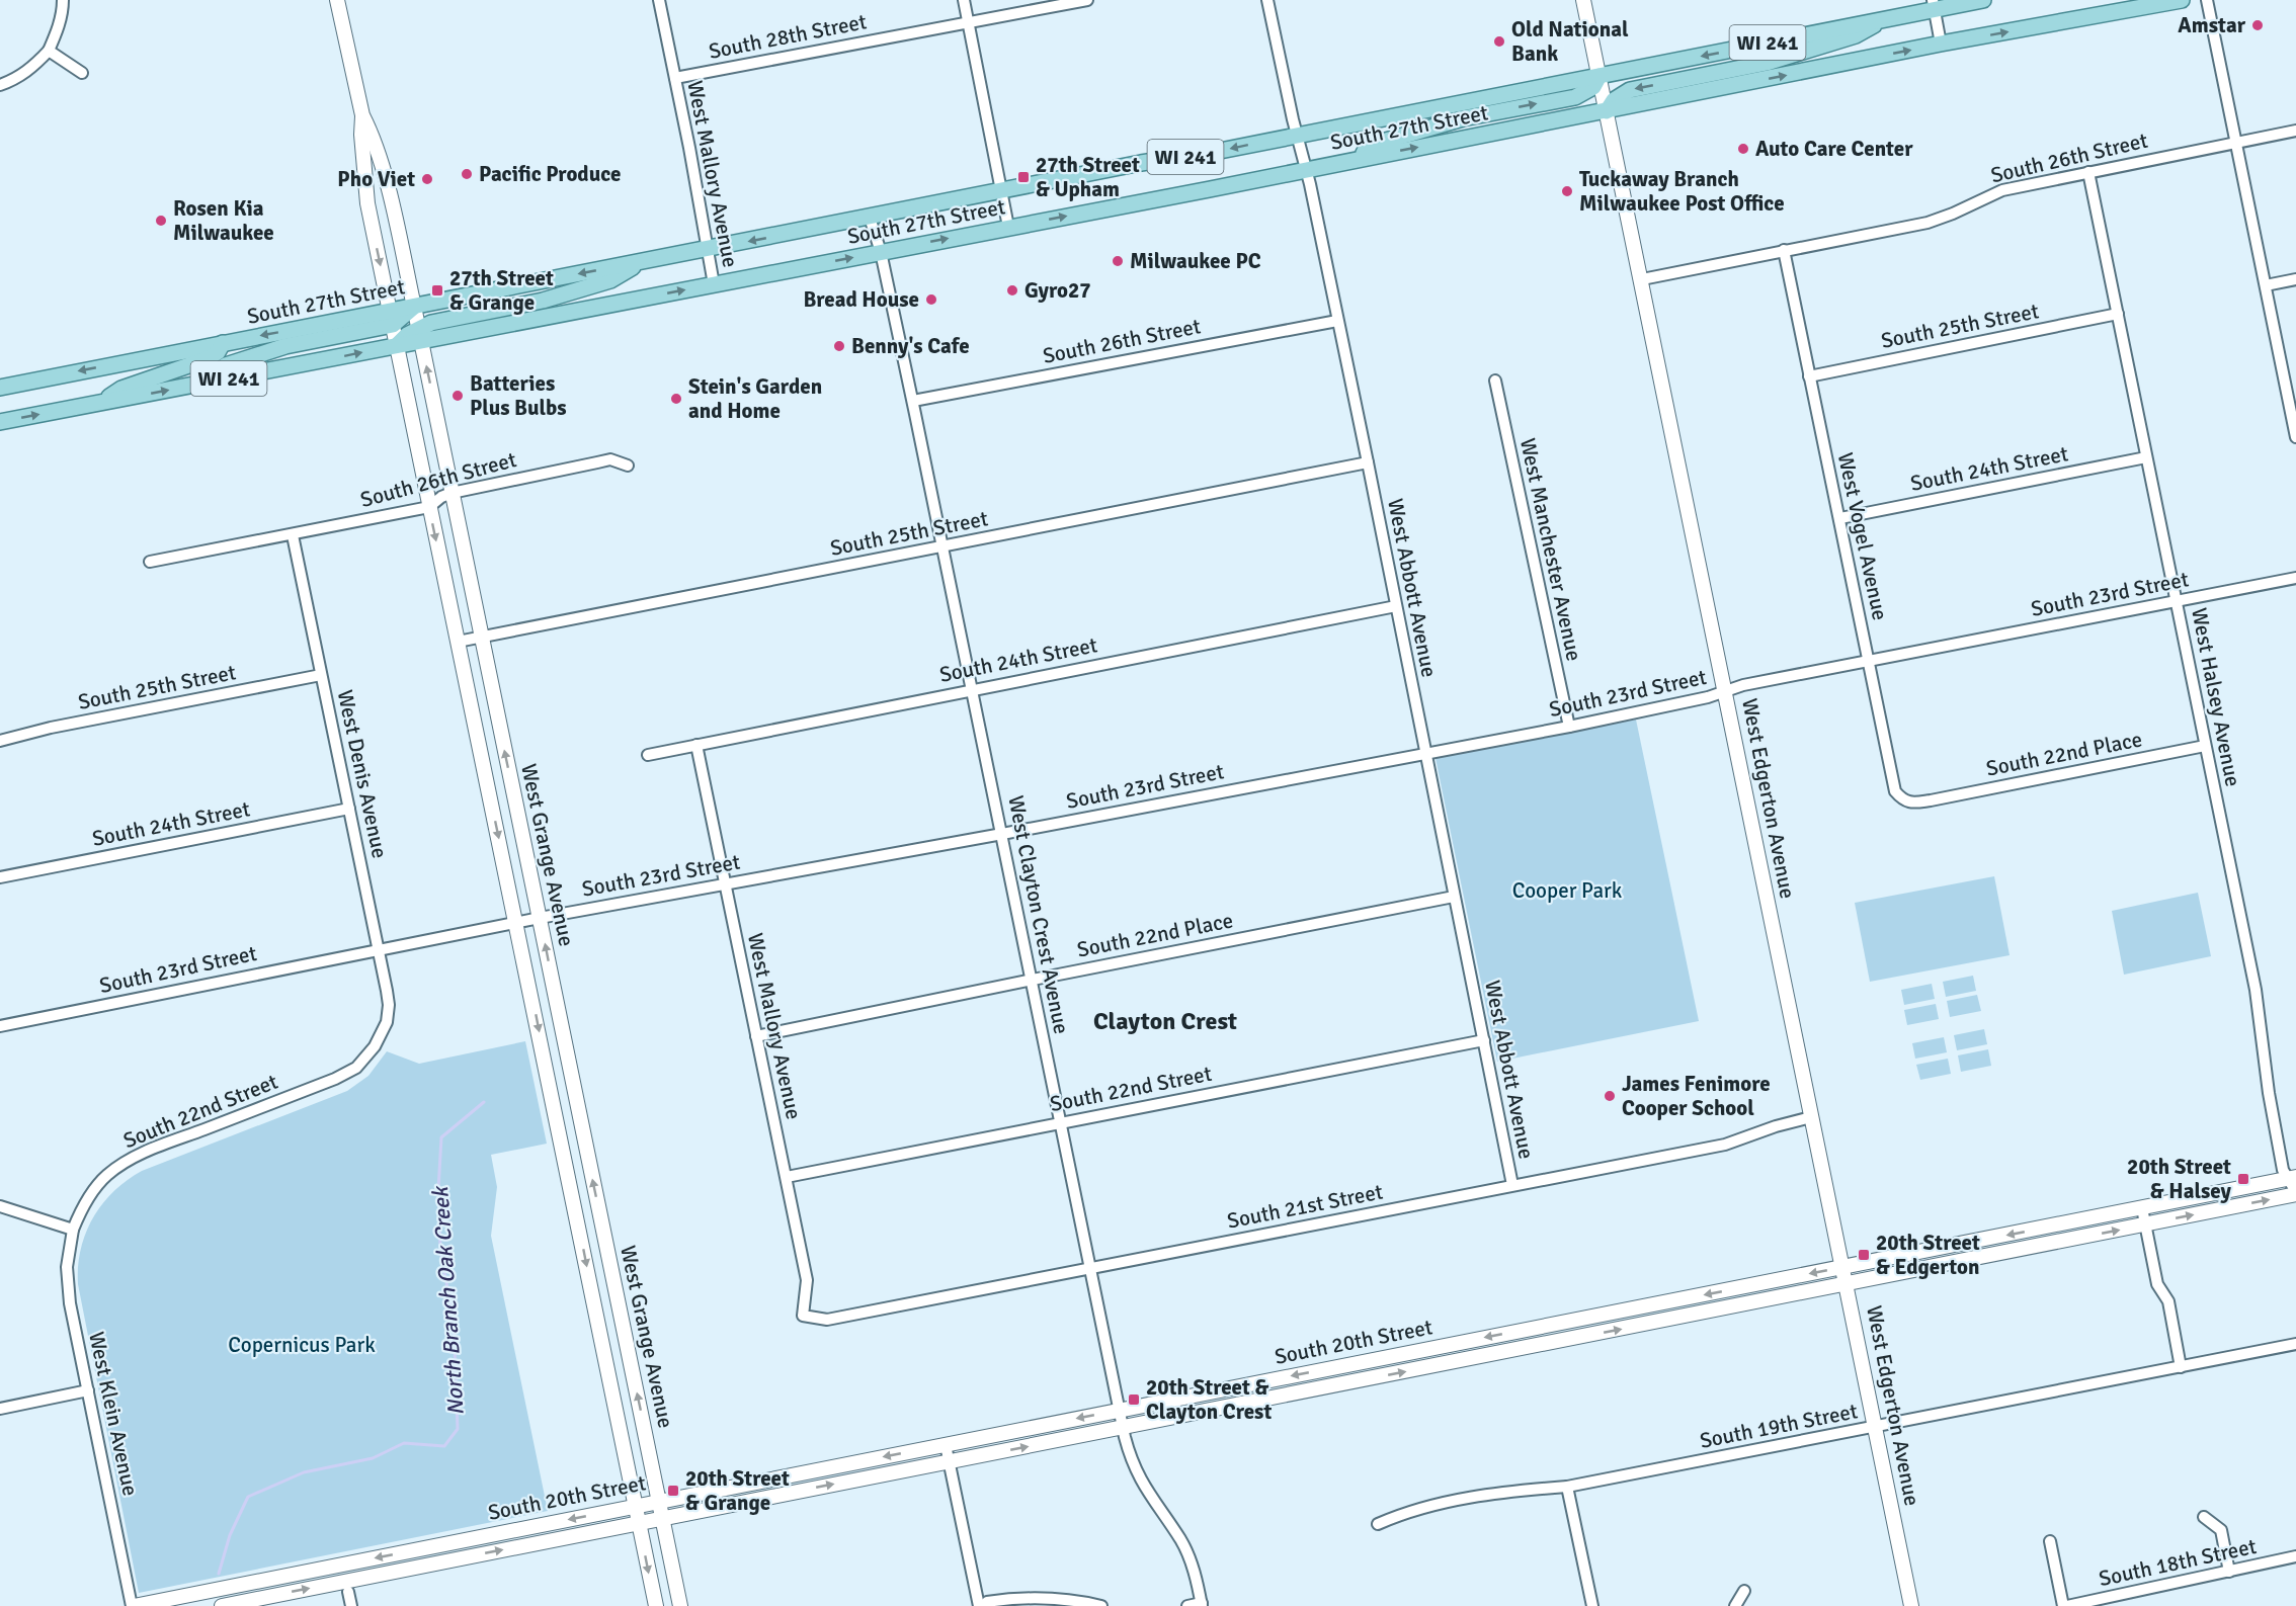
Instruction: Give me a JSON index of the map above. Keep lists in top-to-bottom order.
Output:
{
  "streets": {
    "main road": ["WI 241", "South 27th Street"],
    "street": [
      "South 28th Street",
      "South 26th Street",
      "West Mallory Avenue",
      "South 25th Street",
      "South 24th Street",
      "West Vogel Avenue",
      "West Manchester Avenue",
      "West Abbott Avenue",
      "South 23rd Street",
      "West Halsey Avenue",
      "South 22nd Place",
      "West Denis Avenue",
      "West Edgerton Avenue",
      "West Grange Avenue",
      "West Clayton Crest Avenue",
      "South 22nd Street",
      "South 21st Street",
      "South 20th Street",
      "West Klein Avenue",
      "South 19th Street",
      "South 18th Street"
    ]
  },
  "crossings": [
    ["South 28th Street", "West Mallory Avenue"],
    ["South 27th Street", "West Mallory Avenue"],
    ["South 27th Street", "West Abbott Avenue"],
    ["South 27th Street", "West Edgerton Avenue"],
    ["South 27th Street", "West Grange Avenue"],
    ["South 27th Street", "West Clayton Crest Avenue"],
    ["South 26th Street", "West Vogel Avenue"],
    ["South 26th Street", "West Abbott Avenue"],
    ["South 26th Street", "West Halsey Avenue"],
    ["South 26th Street", "West Denis Avenue"],
    ["South 26th Street", "West Edgerton Avenue"],
    ["South 26th Street", "West Grange Avenue"],
    ["South 26th Street", "West Clayton Crest Avenue"],
    ["West Mallory Avenue", "South 24th Street"],
    ["West Mallory Avenue", "South 23rd Street"],
    ["West Mallory Avenue", "South 22nd Place"],
    ["West Mallory Avenue", "South 22nd Street"],
    ["West Mallory Avenue", "South 21st Street"],
    ["South 25th Street", "West Vogel Avenue"],
    ["South 25th Street", "West Abbott Avenue"],
    ["South 25th Street", "West Halsey Avenue"],
    ["South 25th Street", "West Denis Avenue"],
    ["South 25th Street", "West Grange Avenue"],
    ["South 25th Street", "West Clayton Crest Avenue"],
    ["South 24th Street", "West Vogel Avenue"],
    ["South 24th Street", "West Abbott Avenue"],
    ["South 24th Street", "West Halsey Avenue"],
    ["South 24th Street", "West Denis Avenue"],
    ["South 24th Street", "West Clayton Crest Avenue"],
    ["West Vogel Avenue", "South 23rd Street"],
    ["West Vogel Avenue", "South 22nd Place"],
    ["West Manchester Avenue", "South 23rd Street"],
    ["West Abbott Avenue", "South 23rd Street"],
    ["West Abbott Avenue", "South 22nd Place"],
    ["West Abbott Avenue", "South 22nd Street"],
    ["West Abbott Avenue", "South 21st Street"],
    ["South 23rd Street", "West Halsey Avenue"],
    ["South 23rd Street", "West Denis Avenue"],
    ["South 23rd Street", "West Edgerton Avenue"],
    ["South 23rd Street", "West Grange Avenue"],
    ["South 23rd Street", "West Clayton Crest Avenue"],
    ["West Halsey Avenue", "South 22nd Place"],
    ["West Halsey Avenue", "South 20th Street"],
    ["South 22nd Place", "West Clayton Crest Avenue"],
    ["West Denis Avenue", "South 22nd Street"],
    ["West Edgerton Avenue", "South 21st Street"],
    ["West Edgerton Avenue", "South 20th Street"],
    ["West Edgerton Avenue", "South 19th Street"],
    ["West Grange Avenue", "South 20th Street"],
    ["West Clayton Crest Avenue", "South 22nd Street"],
    ["West Clayton Crest Avenue", "South 21st Street"],
    ["West Clayton Crest Avenue", "South 20th Street"],
    ["South 22nd Street", "West Klein Avenue"],
    ["South 20th Street", "West Klein Avenue"]
  ],
  "districts": ["Clayton Crest"],
  "water": ["North Branch Oak Creek"],
  "parks": ["Cooper Park", "Copernicus Park"],
  "places": {
    "other": [
      "Amstar",
      "Old National Bank",
      "Auto Care Center",
      "Pacific Produce",
      "Pho Viet",
      "Tuckaway Branch Milwaukee Post Office",
      "Rosen Kia Milwaukee",
      "Milwaukee PC",
      "Gyro27",
      "Bread House",
      "Benny's Cafe",
      "Batteries Plus Bulbs",
      "Stein's Garden and Home",
      "James Fenimore Cooper School"
    ],
    "transit": [
      "27th Street & Upham",
      "27th Street & Grange",
      "20th Street & Halsey",
      "20th Street & Edgerton",
      "20th Street & Clayton Crest",
      "20th Street & Grange"
    ]
  }
}
